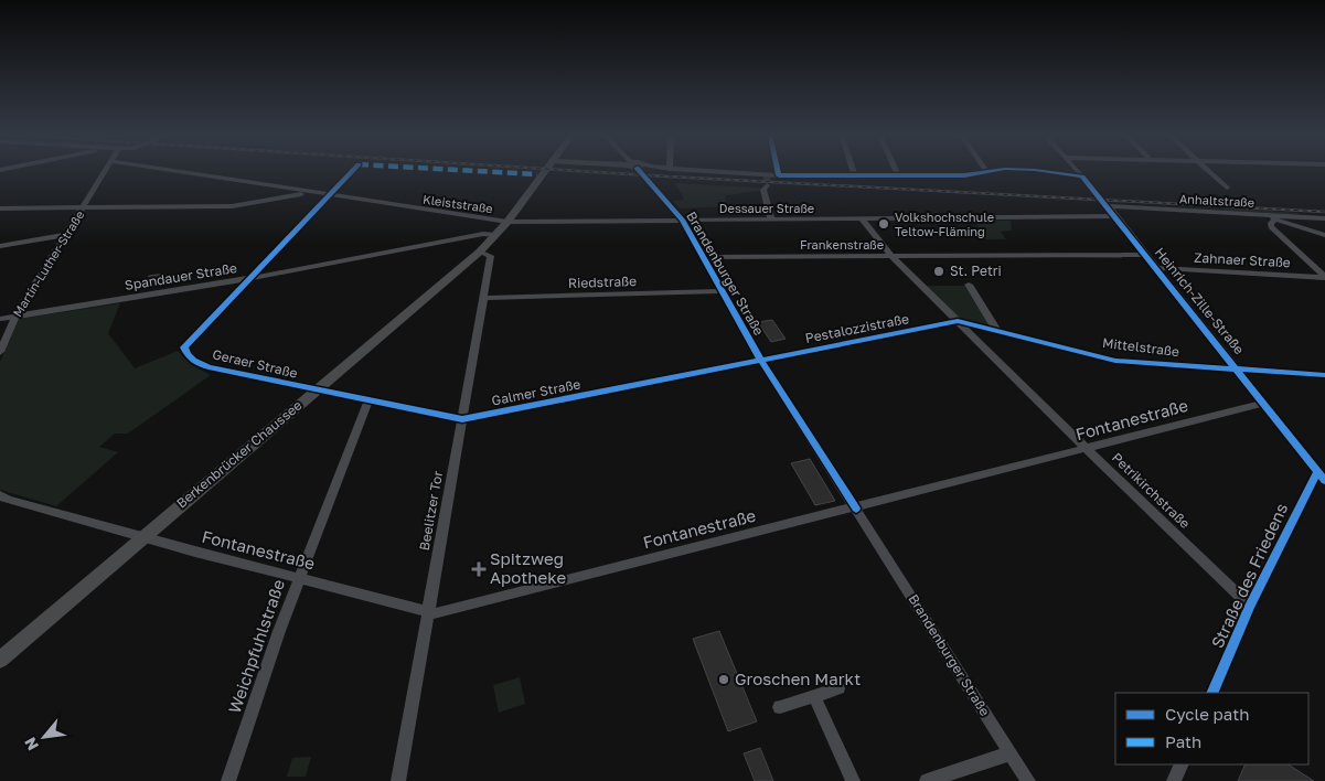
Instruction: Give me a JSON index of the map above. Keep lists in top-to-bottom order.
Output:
{
  "streets": {
    "main road": ["Berkenbrücker Chaussee"],
    "street": [
      "Anhaltstraße",
      "Kleiststraße",
      "Dessauer Straße",
      "Frankenstraße",
      "Zahnaer Straße",
      "Martin-Luther-Straße",
      "Brandenburger Straße",
      "Spandauer Straße",
      "Riedstraße",
      "Heinrich-Zille-Straße",
      "Pestalozzistraße",
      "Mittelstraße",
      "Geraer Straße",
      "Galmer Straße",
      "Fontanestraße",
      "Petrikirchstraße",
      "Beelitzer Tor",
      "Straße des Friedens",
      "Weichpfuhlstraße"
    ]
  },
  "crossings": [
    ["Anhaltstraße", "Heinrich-Zille-Straße"],
    ["Kleiststraße", "Dessauer Straße"],
    ["Kleiststraße", "Geraer Straße"],
    ["Kleiststraße", "Berkenbrücker Chaussee"],
    ["Dessauer Straße", "Brandenburger Straße"],
    ["Dessauer Straße", "Heinrich-Zille-Straße"],
    ["Dessauer Straße", "Berkenbrücker Chaussee"],
    ["Frankenstraße", "Brandenburger Straße"],
    ["Frankenstraße", "Heinrich-Zille-Straße"],
    ["Frankenstraße", "Petrikirchstraße"],
    ["Zahnaer Straße", "Heinrich-Zille-Straße"],
    ["Martin-Luther-Straße", "Spandauer Straße"],
    ["Brandenburger Straße", "Riedstraße"],
    ["Brandenburger Straße", "Pestalozzistraße"],
    ["Brandenburger Straße", "Galmer Straße"],
    ["Brandenburger Straße", "Fontanestraße"],
    ["Spandauer Straße", "Geraer Straße"],
    ["Spandauer Straße", "Berkenbrücker Chaussee"],
    ["Riedstraße", "Beelitzer Tor"],
    ["Heinrich-Zille-Straße", "Mittelstraße"],
    ["Heinrich-Zille-Straße", "Fontanestraße"],
    ["Heinrich-Zille-Straße", "Straße des Friedens"],
    ["Pestalozzistraße", "Mittelstraße"],
    ["Pestalozzistraße", "Galmer Straße"],
    ["Pestalozzistraße", "Petrikirchstraße"],
    ["Mittelstraße", "Petrikirchstraße"],
    ["Geraer Straße", "Galmer Straße"],
    ["Geraer Straße", "Berkenbrücker Chaussee"],
    ["Galmer Straße", "Berkenbrücker Chaussee"],
    ["Galmer Straße", "Beelitzer Tor"],
    ["Galmer Straße", "Weichpfuhlstraße"],
    ["Fontanestraße", "Berkenbrücker Chaussee"],
    ["Fontanestraße", "Petrikirchstraße"],
    ["Fontanestraße", "Beelitzer Tor"],
    ["Fontanestraße", "Weichpfuhlstraße"],
    ["Berkenbrücker Chaussee", "Beelitzer Tor"],
    ["Petrikirchstraße", "Straße des Friedens"]
  ],
  "places": {
    "other": ["Volkshochschule Teltow-Fläming", "St. Petri", "Groschen Markt"],
    "health": ["Spitzweg Apotheke"]
  },
  "legend": ["Cycle path", "Path"],
  "north": "bottom left"
}
